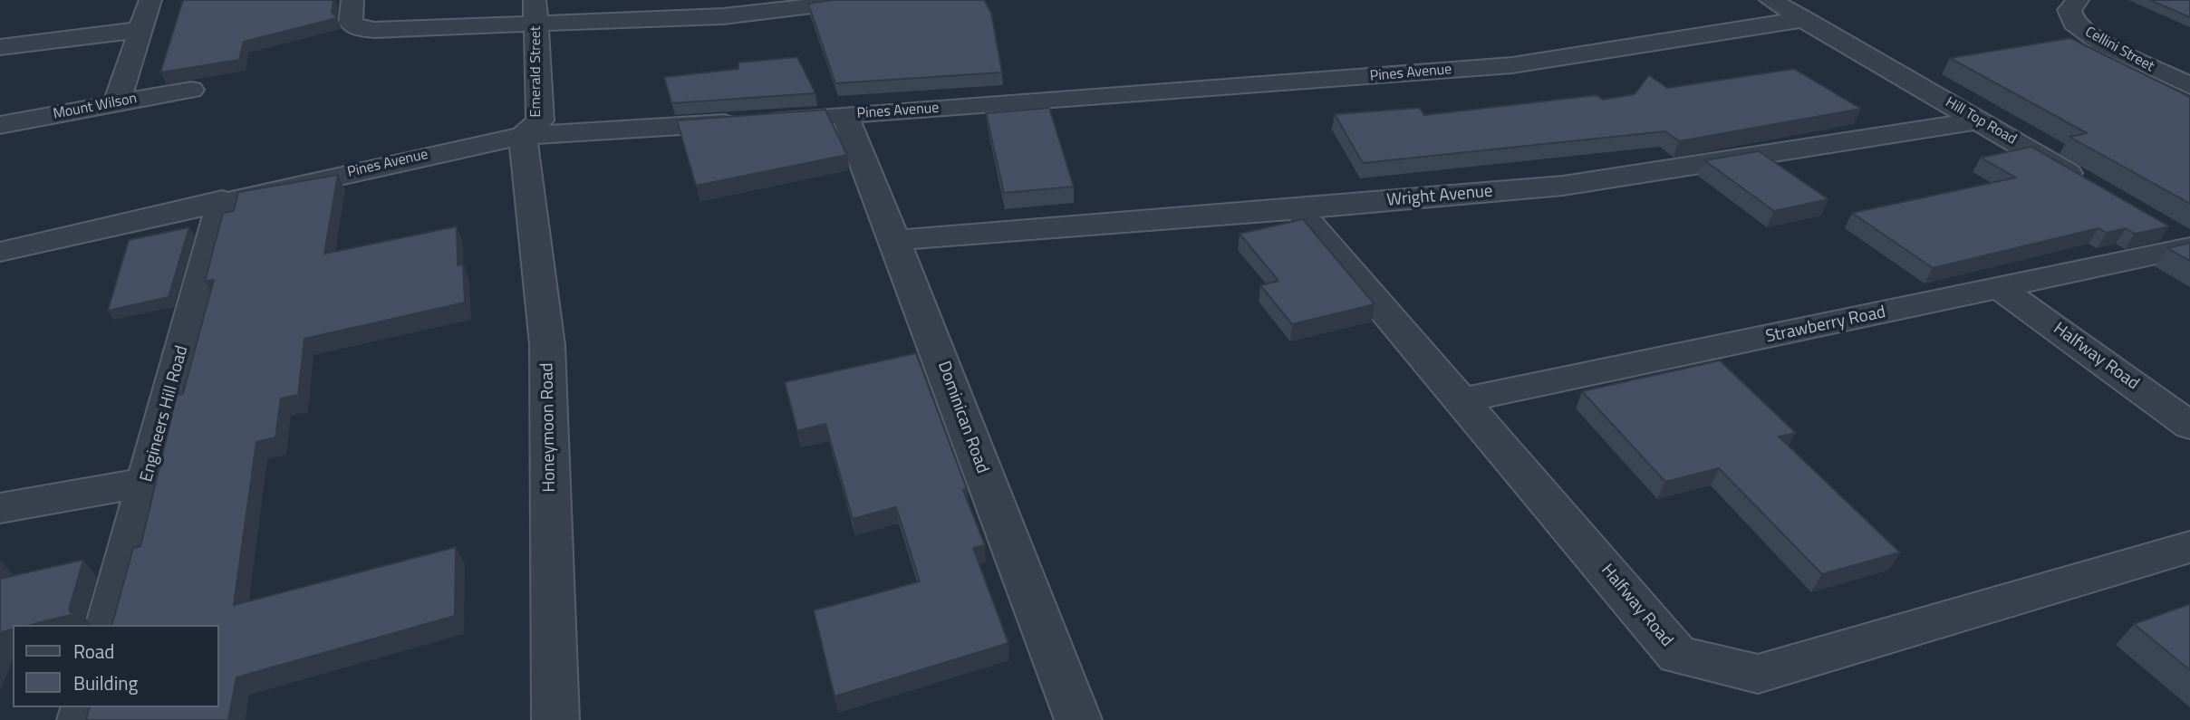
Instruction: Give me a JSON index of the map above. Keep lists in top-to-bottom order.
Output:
{
  "streets": {
    "street": [
      "Cellini Street",
      "Emerald Street",
      "Pines Avenue",
      "Mount Wilson",
      "Hill Top Road",
      "Wright Avenue",
      "Strawberry Road",
      "Halfway Road",
      "Engineers Hill Road",
      "Dominican Road",
      "Honeymoon Road"
    ]
  },
  "crossings": [
    ["Emerald Street", "Pines Avenue"],
    ["Emerald Street", "Honeymoon Road"],
    ["Pines Avenue", "Hill Top Road"],
    ["Pines Avenue", "Engineers Hill Road"],
    ["Pines Avenue", "Dominican Road"],
    ["Pines Avenue", "Honeymoon Road"],
    ["Hill Top Road", "Wright Avenue"],
    ["Wright Avenue", "Halfway Road"],
    ["Wright Avenue", "Dominican Road"],
    ["Strawberry Road", "Halfway Road"]
  ],
  "legend": ["Road", "Building"]
}
